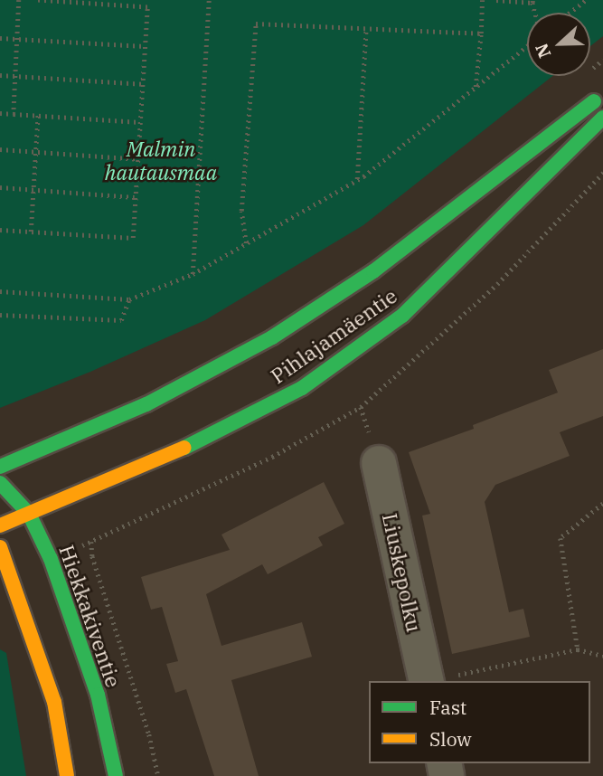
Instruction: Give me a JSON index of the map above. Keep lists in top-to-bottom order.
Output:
{
  "streets": {
    "main road": ["Pihlajamäentie", "Hiekkakiventie"],
    "street": ["Liuskepolku"]
  },
  "crossings": [
    ["Pihlajamäentie", "Hiekkakiventie"]
  ],
  "parks": ["Malmin hautausmaa"],
  "legend": ["Fast", "Slow"],
  "north": "left"
}
